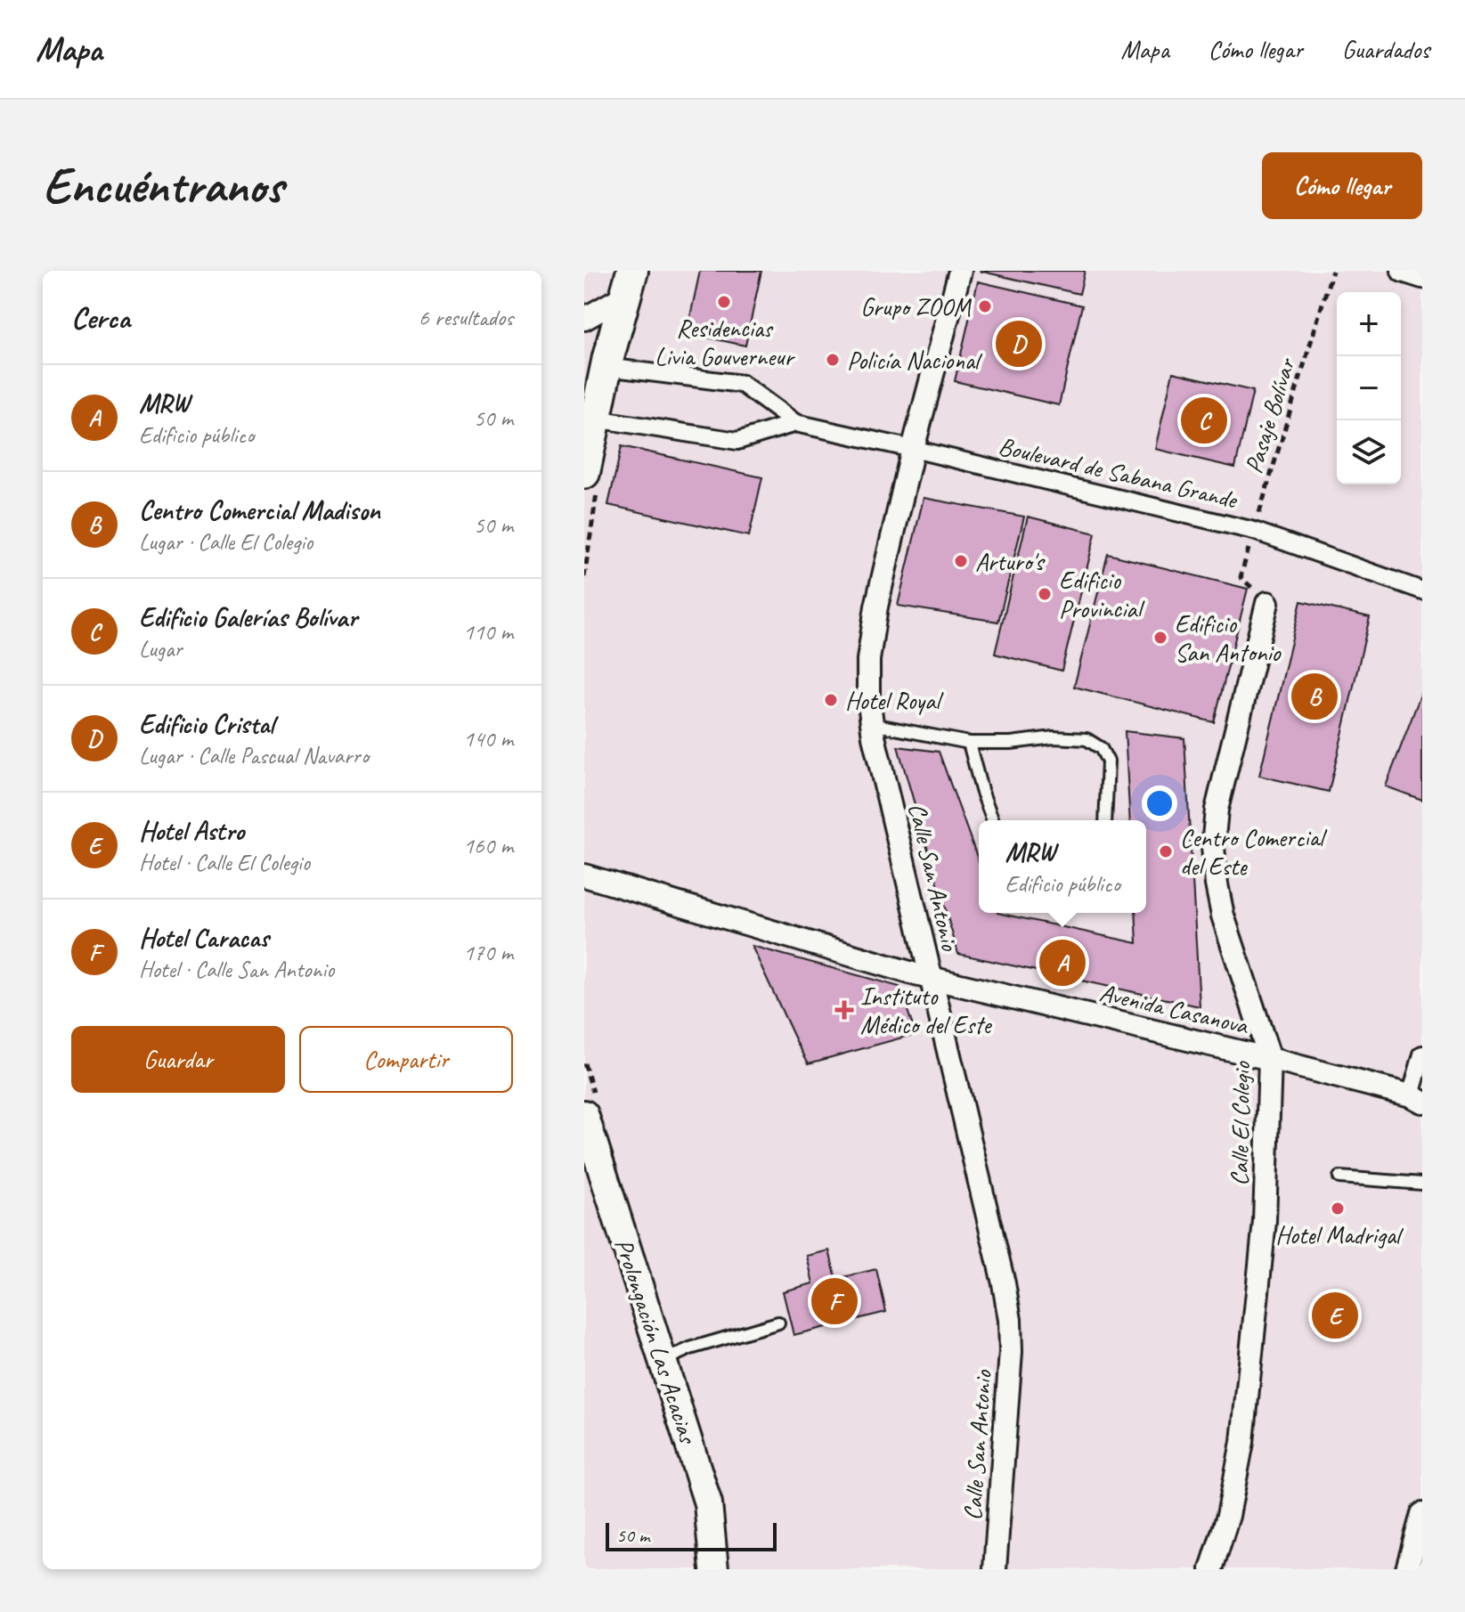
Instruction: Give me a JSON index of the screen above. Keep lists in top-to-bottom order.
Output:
{
  "streets": {
    "street": [
      "Boulevard de Sabana Grande",
      "Calle San Antonio",
      "Avenida Casanova",
      "Calle El Colegio",
      "Prolongación Las Acacias"
    ],
    "path": ["Pasaje Bolívar"]
  },
  "crossings": [
    ["Pasaje Bolívar", "Boulevard de Sabana Grande"],
    ["Pasaje Bolívar", "Calle El Colegio"],
    ["Boulevard de Sabana Grande", "Calle San Antonio"],
    ["Calle San Antonio", "Avenida Casanova"],
    ["Avenida Casanova", "Calle El Colegio"]
  ],
  "places": {
    "other": [
      "Residencias Livia Gouverneur",
      "Grupo ZOOM",
      "Policía Nacional",
      "Arturo's",
      "Edificio Provincial",
      "Edificio San Antonio",
      "Hotel Royal",
      "Centro Comercial del Este",
      "Hotel Madrigal"
    ],
    "health": ["Instituto Médico del Este"]
  },
  "scale_bar": "50 m",
  "page": {
    "header": "Mapa",
    "nav": ["Mapa", "Cómo llegar", "Guardados"],
    "buttons": [
      "Cómo llegar",
      ["Guardar", "Compartir"]
    ],
    "title": "Encuéntranos",
    "heading": ["Cerca", "6 resultados"],
    "map_buttons": ["+", "−"],
    "pins": [
      "D",
      "C",
      "B",
      "A",
      "F",
      "E"
    ],
    "list": [
      {
        "mark": "A",
        "name": "MRW",
        "note": "Edificio público",
        "value": "50 m"
      },
      {
        "mark": "B",
        "name": "Centro Comercial Madison",
        "note": "Lugar · Calle El Colegio",
        "value": "50 m"
      },
      {
        "mark": "C",
        "name": "Edificio Galerías Bolívar",
        "note": "Lugar",
        "value": "110 m"
      },
      {
        "mark": "D",
        "name": "Edificio Cristal",
        "note": "Lugar · Calle Pascual Navarro",
        "value": "140 m"
      },
      {
        "mark": "E",
        "name": "Hotel Astro",
        "note": "Hotel · Calle El Colegio",
        "value": "160 m"
      },
      {
        "mark": "F",
        "name": "Hotel Caracas",
        "note": "Hotel · Calle San Antonio",
        "value": "170 m"
      }
    ],
    "popup": ["MRW", "Edificio público"],
    "scale": "50 m"
  }
}
